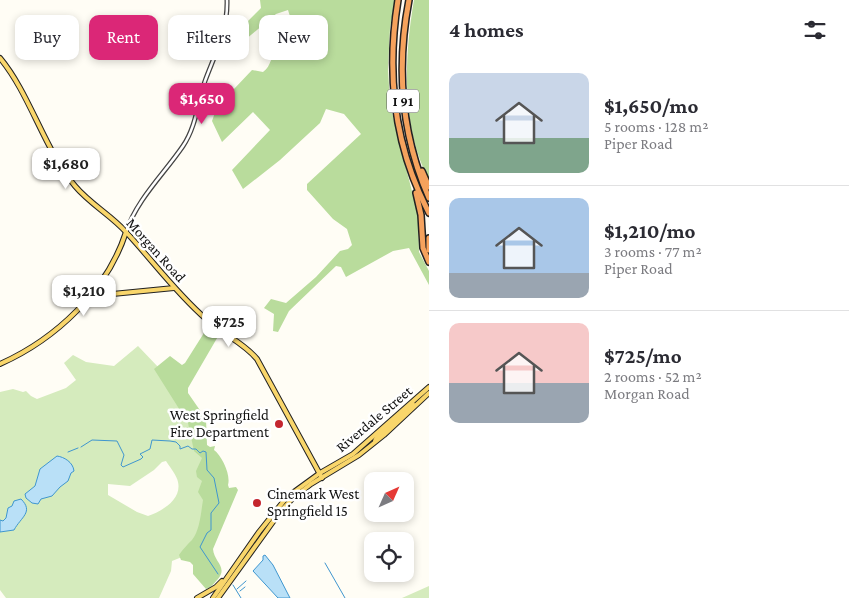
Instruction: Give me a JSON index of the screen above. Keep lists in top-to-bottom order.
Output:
{
  "streets": {
    "highway": ["I 91"],
    "main road": ["Morgan Road", "Riverdale Street"]
  },
  "crossings": [
    ["Morgan Road", "Riverdale Street"]
  ],
  "places": ["West Springfield Fire Department", "Cinemark West Springfield 15"],
  "north": "top right",
  "page": {
    "heading": "4 homes",
    "chip": [
      "Buy",
      "Rent",
      "Filters",
      "New"
    ],
    "list": [
      {
        "name": "$1,650/mo",
        "note": "5 rooms · 128 m² · Piper Road"
      },
      {
        "name": "$1,210/mo",
        "note": "3 rooms · 77 m² · Piper Road"
      },
      {
        "name": "$725/mo",
        "note": "2 rooms · 52 m² · Morgan Road"
      }
    ],
    "price": [
      "$1,650",
      "$1,680",
      "$1,210",
      "$725"
    ]
  }
}
